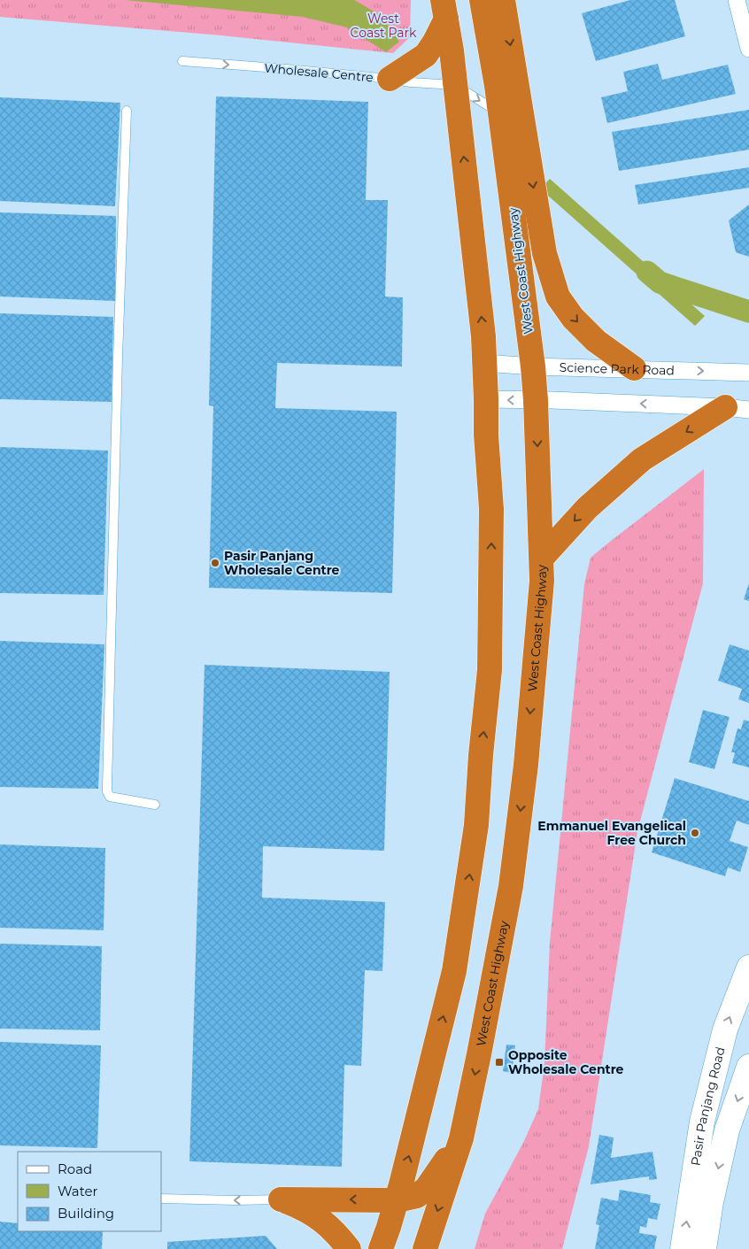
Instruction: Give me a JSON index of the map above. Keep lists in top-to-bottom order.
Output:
{
  "streets": {
    "highway": ["West Coast Highway"],
    "main road": ["Pasir Panjang Road"],
    "street": ["Science Park Road"],
    "lane": ["Wholesale Centre"]
  },
  "crossings": [
    ["West Coast Highway", "Science Park Road"]
  ],
  "one_way": ["Wholesale Centre"],
  "parks": ["West Coast Park"],
  "places": {
    "other": ["Pasir Panjang Wholesale Centre", "Emmanuel Evangelical Free Church"],
    "transit": ["Opposite Wholesale Centre"]
  },
  "legend": ["Road", "Water", "Building"]
}
